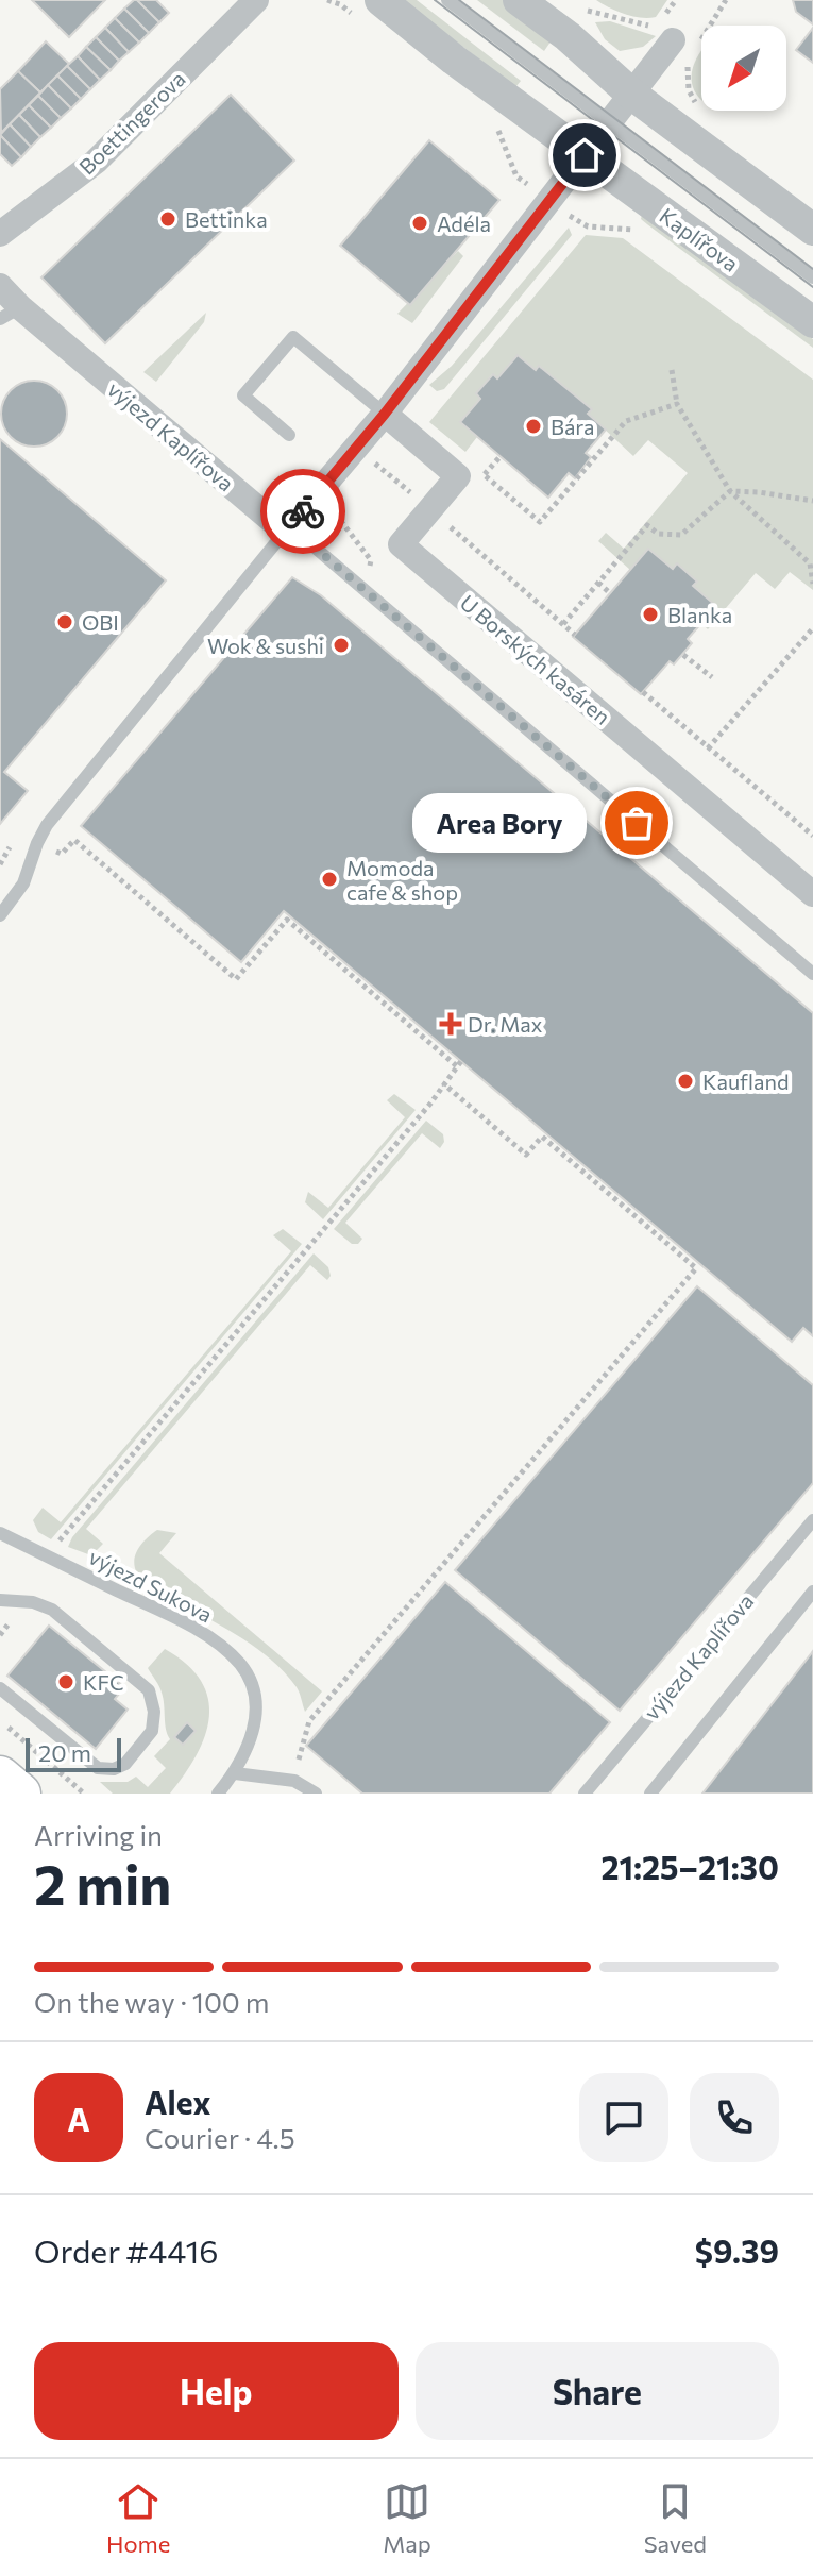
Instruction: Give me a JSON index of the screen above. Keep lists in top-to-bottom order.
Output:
{
  "streets": {
    "street": [
      "Boettingerova",
      "Kaplířova",
      "výjezd Kaplířova",
      "U Borských kasáren"
    ],
    "lane": ["výjezd Sukova"]
  },
  "places": {
    "other": [
      "Bettinka",
      "Adéla",
      "Bára",
      "Blanka",
      "OBI",
      "Wok & sushi",
      "Area Bory",
      "Momoda cafe & shop",
      "Kaufland",
      "KFC"
    ],
    "health": ["Dr. Max"]
  },
  "scale_bar": "20 m",
  "north": "bottom left",
  "page": {
    "bubble": "Area Bory",
    "scale": "20 m",
    "heading": ["2 min", "Arriving in", "21:25–21:30"],
    "panel": [
      "Alex",
      "Courier · 4.5",
      "Order #4416",
      "$9.39"
    ],
    "bar": "On the way · 100 m",
    "round": "A",
    "buttons": ["Help", "Share"],
    "tabs": ["Home", "Map", "Saved"]
  }
}
